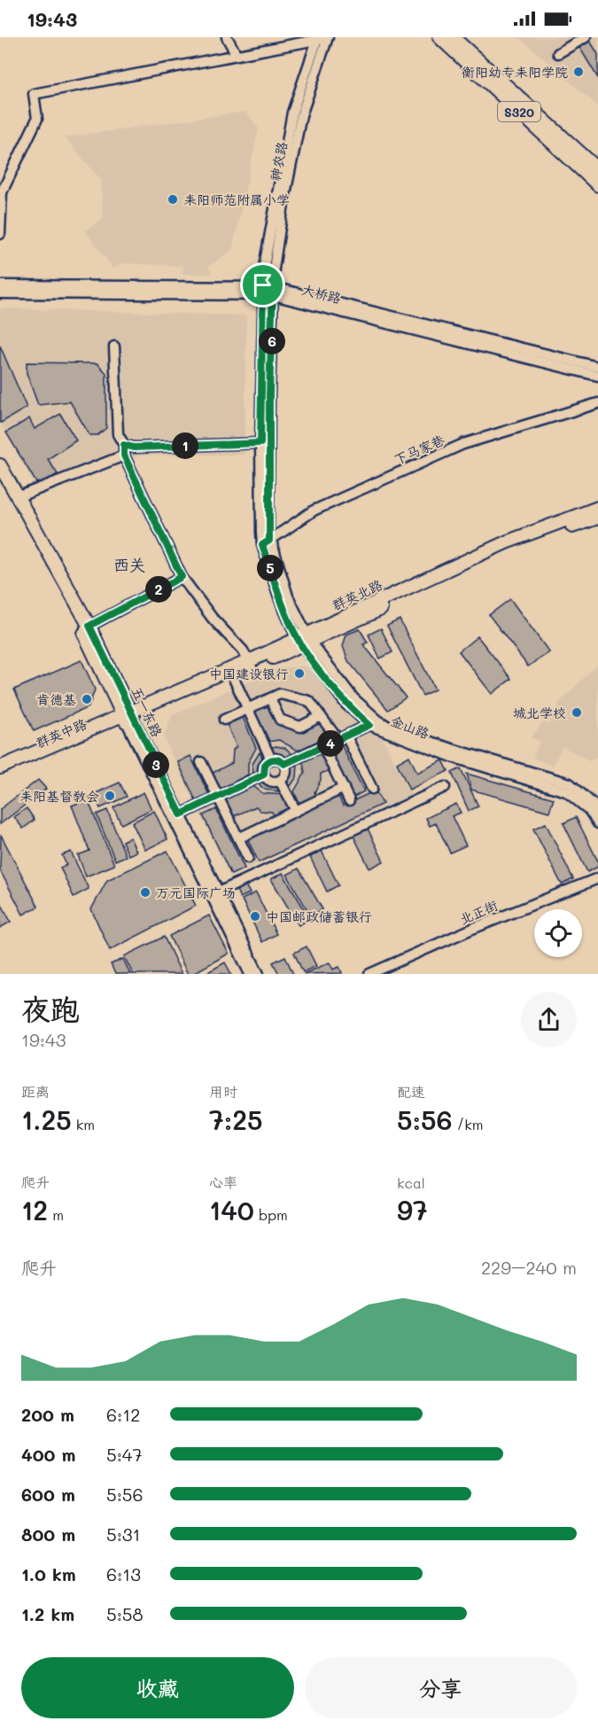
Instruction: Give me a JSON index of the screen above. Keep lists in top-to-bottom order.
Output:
{
  "streets": {
    "main road": [
      "S320",
      "群英北路",
      "五一东路",
      "群英中路"
    ],
    "street": [
      "神农路",
      "大桥路",
      "下马家巷",
      "金山路",
      "北正街"
    ]
  },
  "crossings": [
    ["神农路", "大桥路"],
    ["神农路", "金山路"],
    ["大桥路", "金山路"],
    ["下马家巷", "金山路"],
    ["群英北路", "五一东路"],
    ["群英北路", "金山路"],
    ["群英北路", "群英中路"],
    ["五一东路", "群英中路"]
  ],
  "districts": ["西关"],
  "places": [
    "衡阳幼专耒阳学院",
    "耒阳师范附属小学",
    "中国建设银行",
    "肯德基",
    "城北学校",
    "耒阳基督教会",
    "万元国际广场",
    "中国邮政储蓄银行"
  ],
  "page": {
    "status": "19:43",
    "pins": [
      "6",
      "1",
      "5",
      "2",
      "4",
      "3"
    ],
    "heading": ["夜跑", "19:43"],
    "stats": [
      ["距离", "1.25 km"],
      ["用时", "7:25"],
      ["配速", "5:56 /km"],
      ["爬升", "12 m"],
      ["心率", "140 bpm"],
      ["kcal", "97"]
    ],
    "chart": ["爬升", "229–240 m"],
    "list": [
      {
        "name": "200 m",
        "note": "6:12"
      },
      {
        "name": "400 m",
        "note": "5:47"
      },
      {
        "name": "600 m",
        "note": "5:56"
      },
      {
        "name": "800 m",
        "note": "5:31"
      },
      {
        "name": "1.0 km",
        "note": "6:13"
      },
      {
        "name": "1.2 km",
        "note": "5:58"
      }
    ],
    "buttons": ["收藏", "分享"]
  }
}
